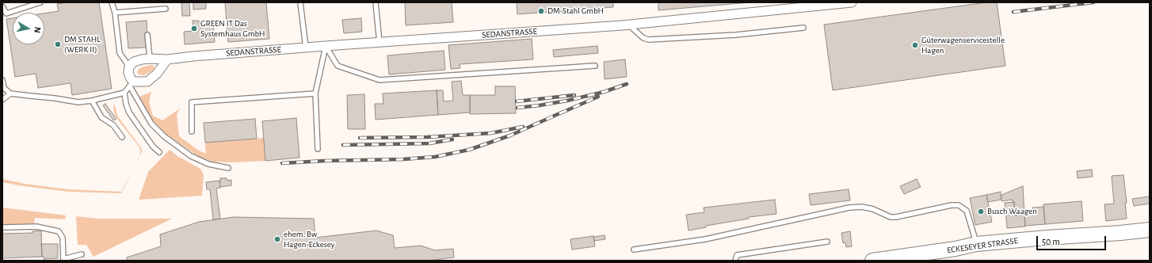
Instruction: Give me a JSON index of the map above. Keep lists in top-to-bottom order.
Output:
{
  "streets": {
    "main road": ["ECKESEYER STRASSE"],
    "street": ["SEDANSTRASSE"]
  },
  "places": [
    "DM-Stahl GmbH",
    "GREEN IT Das Systemhaus GmbH",
    "DM STAHL (WERK II)",
    "Güterwagenservicestelle Hagen",
    "Busch Waagen",
    "ehem. Bw Hagen-Eckesey"
  ],
  "scale_bar": "50 m",
  "north": "right"
}
